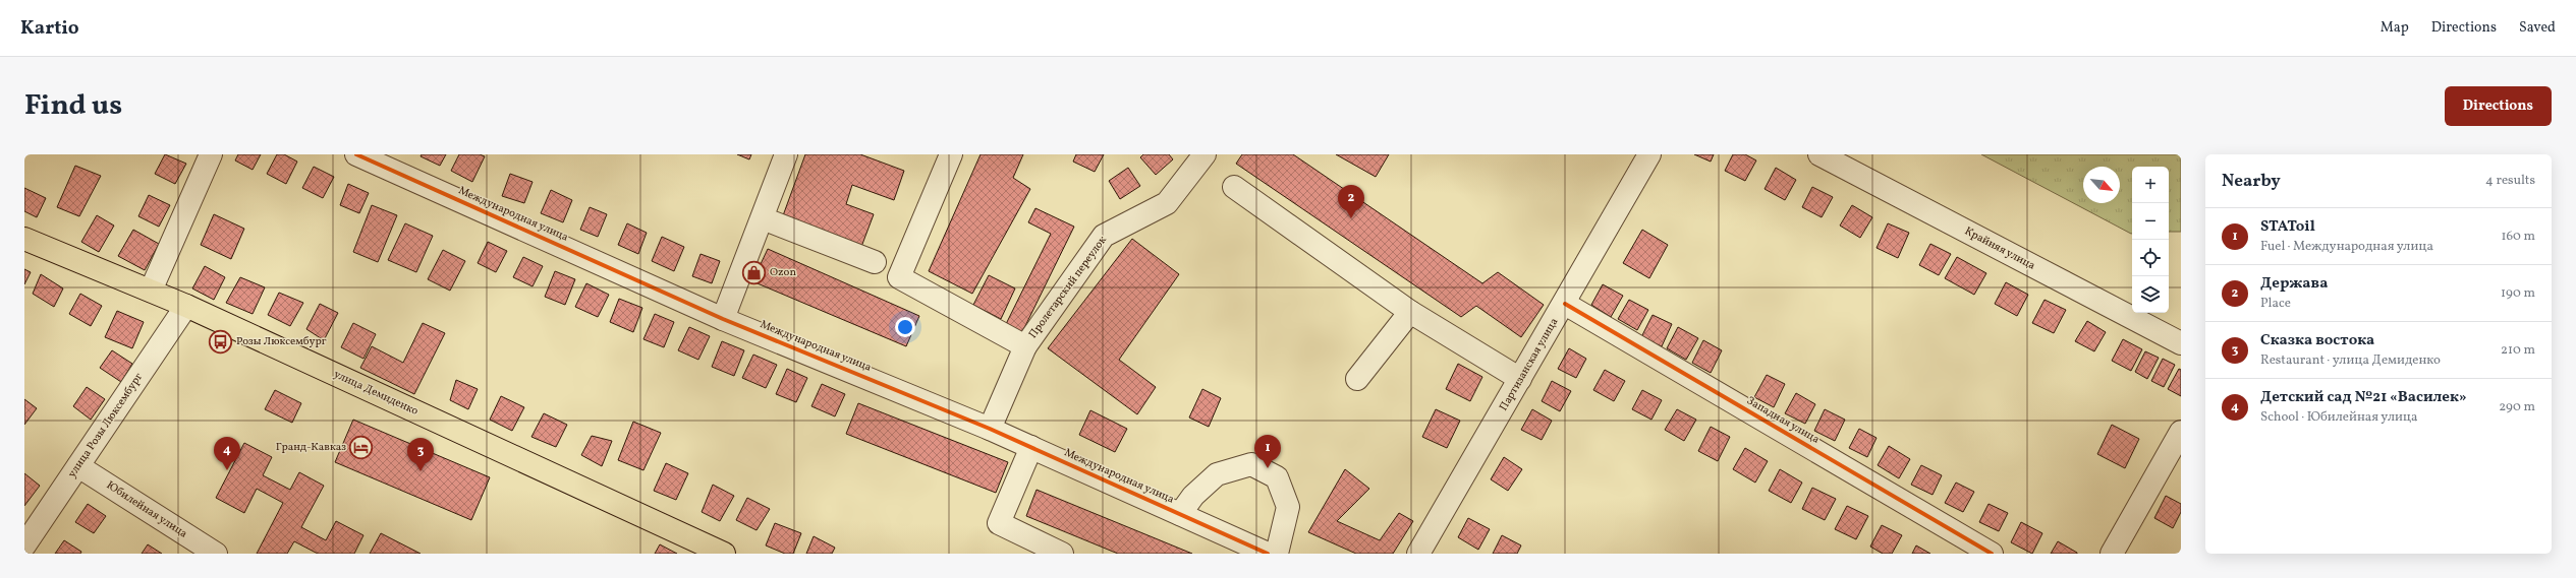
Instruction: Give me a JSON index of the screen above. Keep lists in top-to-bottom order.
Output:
{
  "streets": {
    "main road": ["улица Демиденко"],
    "street": [
      "Международная улица",
      "Крайняя улица",
      "Пролетарский переулок",
      "Партизанская улица",
      "Западная улица",
      "улица Розы Люксембург",
      "Юбилейная улица"
    ]
  },
  "crossings": [
    ["Международная улица", "Пролетарский переулок"],
    ["Партизанская улица", "Западная улица"],
    ["улица Демиденко", "улица Розы Люксембург"],
    ["улица Розы Люксембург", "Юбилейная улица"]
  ],
  "places": {
    "shop": ["Ozon"],
    "bus stop": ["Розы Люксембург"],
    "hotel": ["Гранд-Кавказ"]
  },
  "north": "bottom right",
  "page": {
    "header": "Kartio",
    "nav": ["Map", "Directions", "Saved"],
    "title": "Find us",
    "buttons": "Directions",
    "heading": ["Nearby", "4 results"],
    "map_buttons": ["+", "−"],
    "pins": [
      "2",
      "1",
      "4",
      "3"
    ],
    "list": [
      {
        "mark": "1",
        "name": "STAToil",
        "note": "Fuel · Международная улица",
        "value": "160 m"
      },
      {
        "mark": "2",
        "name": "Держава",
        "note": "Place",
        "value": "190 m"
      },
      {
        "mark": "3",
        "name": "Сказка востока",
        "note": "Restaurant · улица Демиденко",
        "value": "210 m"
      },
      {
        "mark": "4",
        "name": "Детский сад №21 «Василек»",
        "note": "School · Юбилейная улица",
        "value": "290 m"
      }
    ]
  }
}
